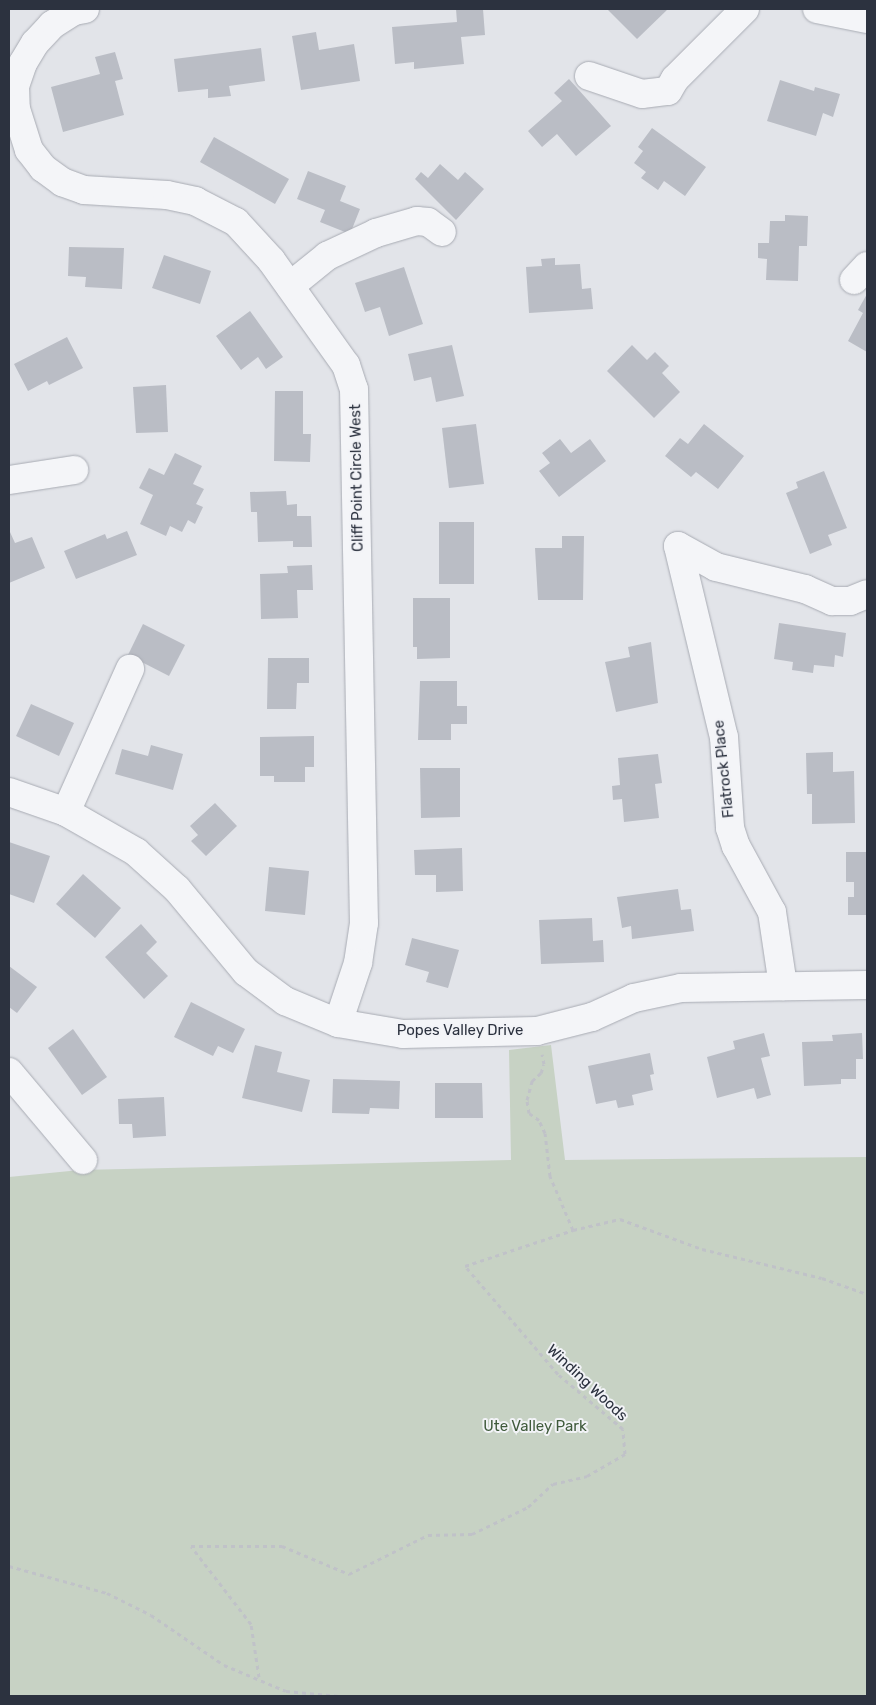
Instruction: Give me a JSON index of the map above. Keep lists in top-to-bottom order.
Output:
{
  "streets": {
    "street": ["Cliff Point Circle West", "Flatrock Place", "Popes Valley Drive"],
    "path": ["Winding Woods"]
  },
  "crossings": [
    ["Cliff Point Circle West", "Popes Valley Drive"],
    ["Flatrock Place", "Popes Valley Drive"]
  ],
  "parks": ["Ute Valley Park"]
}
